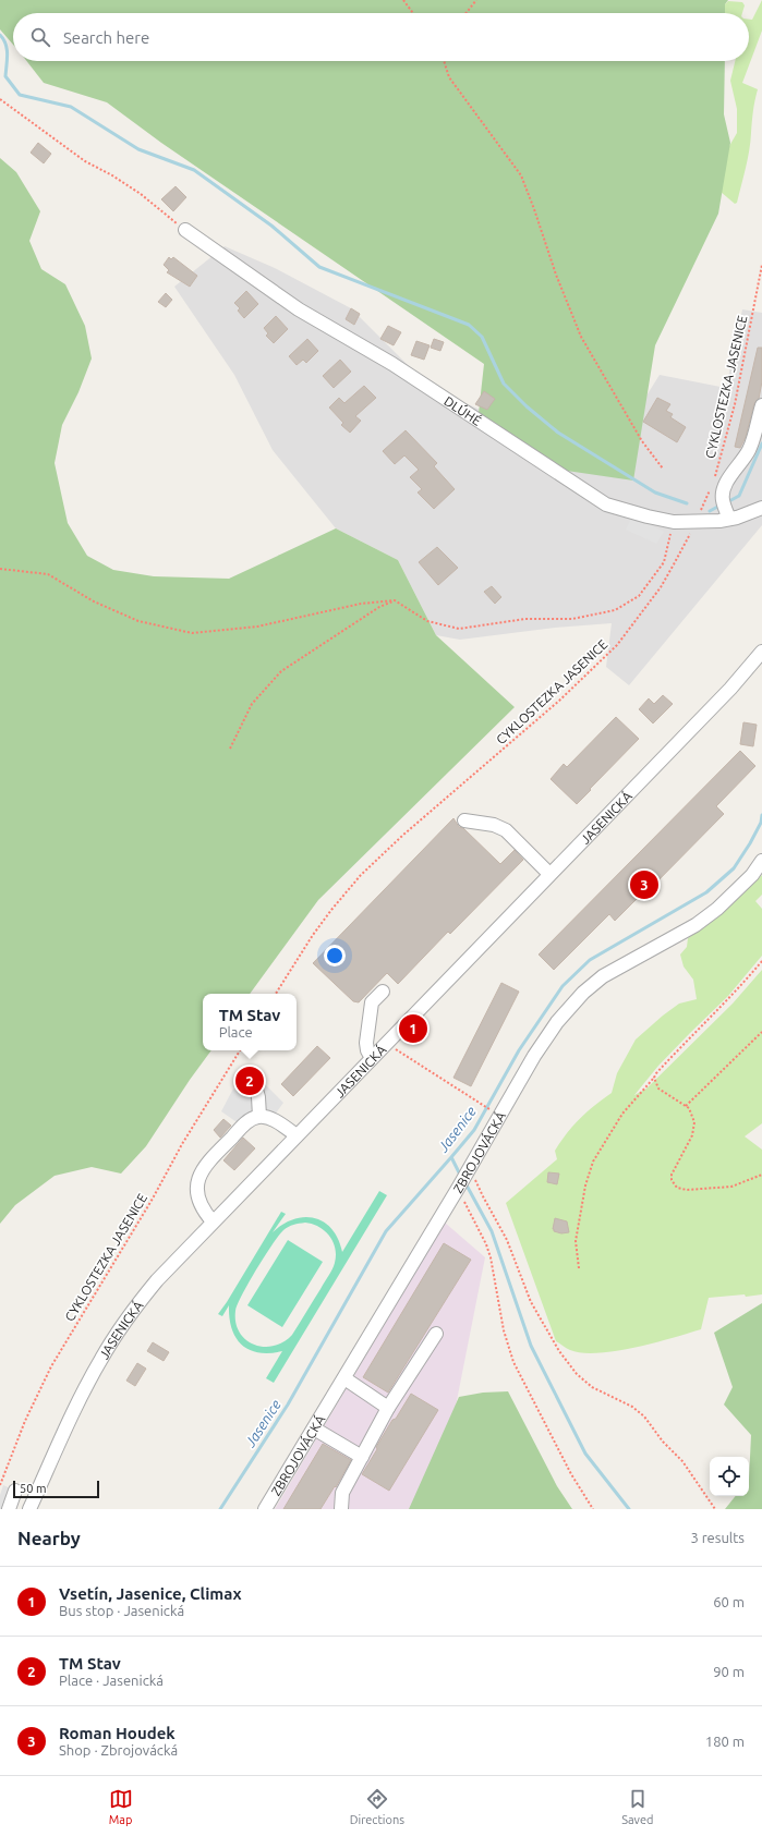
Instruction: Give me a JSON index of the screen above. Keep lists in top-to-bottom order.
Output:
{
  "streets": {
    "street": ["DLÚHÉ", "JASENICKÁ", "ZBROJOVÁCKÁ"],
    "path": ["CYKLOSTEZKA JASENICE"]
  },
  "crossings": [
    ["CYKLOSTEZKA JASENICE", "DLÚHÉ"]
  ],
  "water": ["Jasenice"],
  "scale_bar": "50 m",
  "page": {
    "search": "Search here",
    "pins": ["3", "1", "2"],
    "popup": ["TM Stav", "Place"],
    "scale": "50 m",
    "heading": ["Nearby", "3 results"],
    "list": [
      {
        "mark": "1",
        "name": "Vsetín, Jasenice, Climax",
        "note": "Bus stop · Jasenická",
        "value": "60 m"
      },
      {
        "mark": "2",
        "name": "TM Stav",
        "note": "Place · Jasenická",
        "value": "90 m"
      },
      {
        "mark": "3",
        "name": "Roman Houdek",
        "note": "Shop · Zbrojovácká",
        "value": "180 m"
      }
    ],
    "nav": ["Map", "Directions", "Saved"]
  }
}
